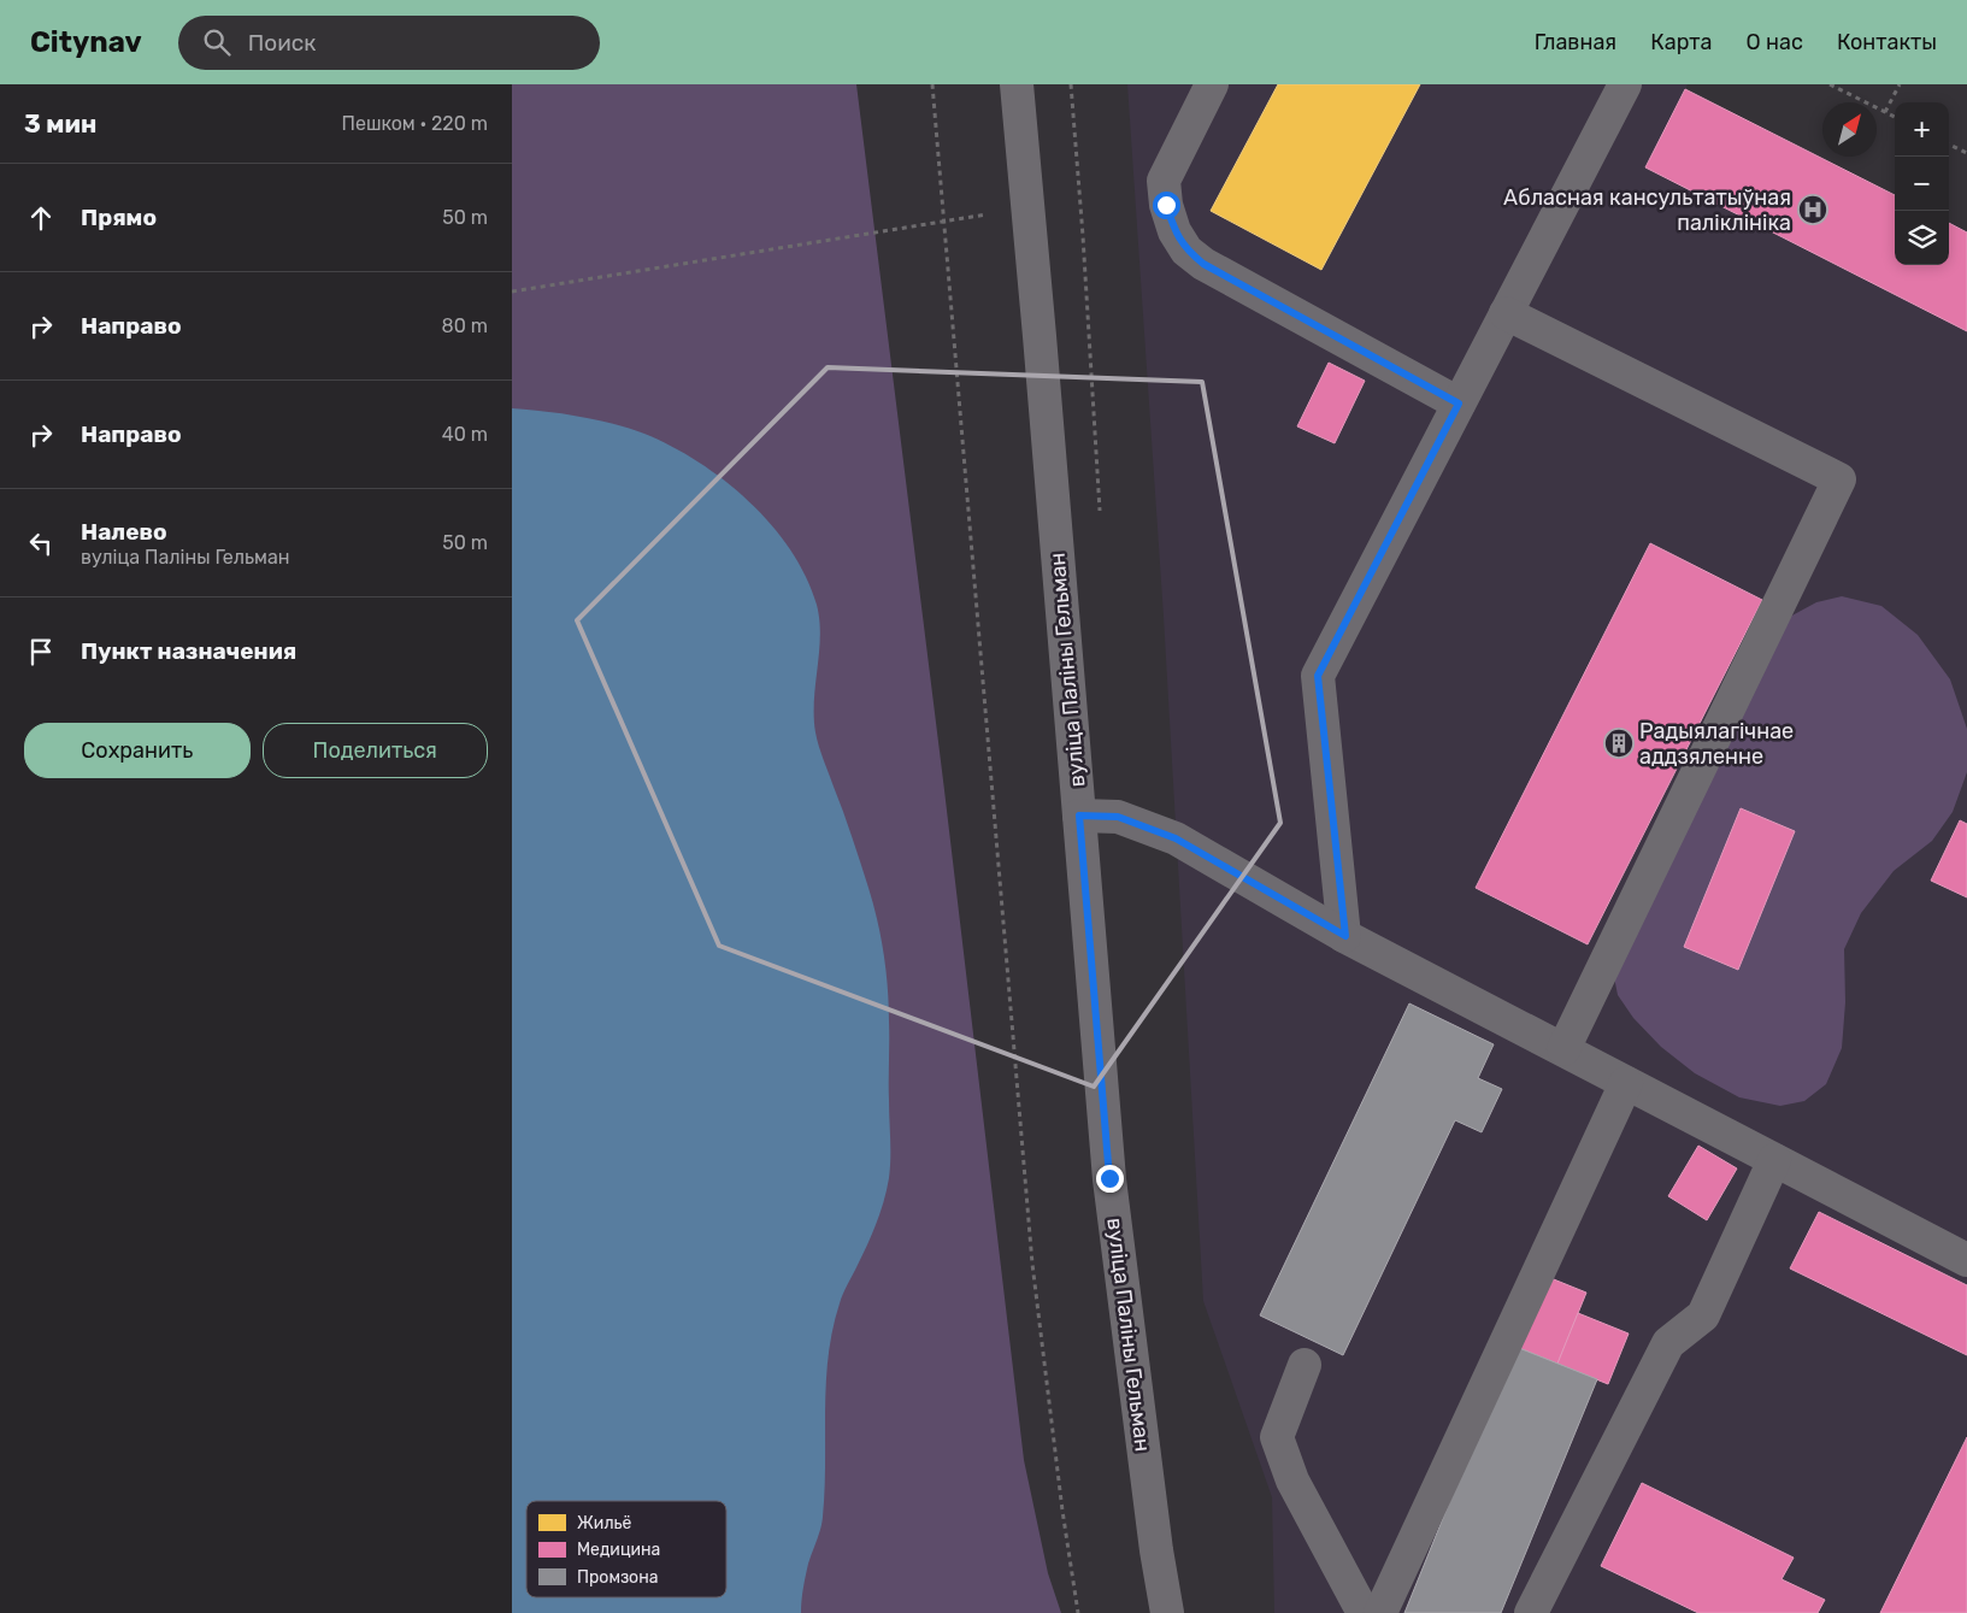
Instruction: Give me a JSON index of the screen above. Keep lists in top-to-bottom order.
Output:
{
  "streets": {
    "street": ["вуліца Паліны Гельман"]
  },
  "places": {
    "hospital": ["Абласная кансультатыўная паліклініка"],
    "building": ["Радыялагічнае аддзяленне"]
  },
  "legend": ["Жильё", "Медицина", "Промзона"],
  "north": "top right",
  "page": {
    "header": "Citynav",
    "search": "Поиск",
    "nav": [
      "Главная",
      "Карта",
      "О нас",
      "Контакты"
    ],
    "heading": ["3 мин", "Пешком · 220 m"],
    "map_buttons": ["+", "−"],
    "list": [
      ["Прямо", "50 m"],
      ["Направо", "80 m"],
      ["Направо", "40 m"],
      ["Налево", "вуліца Паліны Гельман", "50 m"],
      "Пункт назначения"
    ],
    "buttons": ["Сохранить", "Поделиться"]
  }
}
